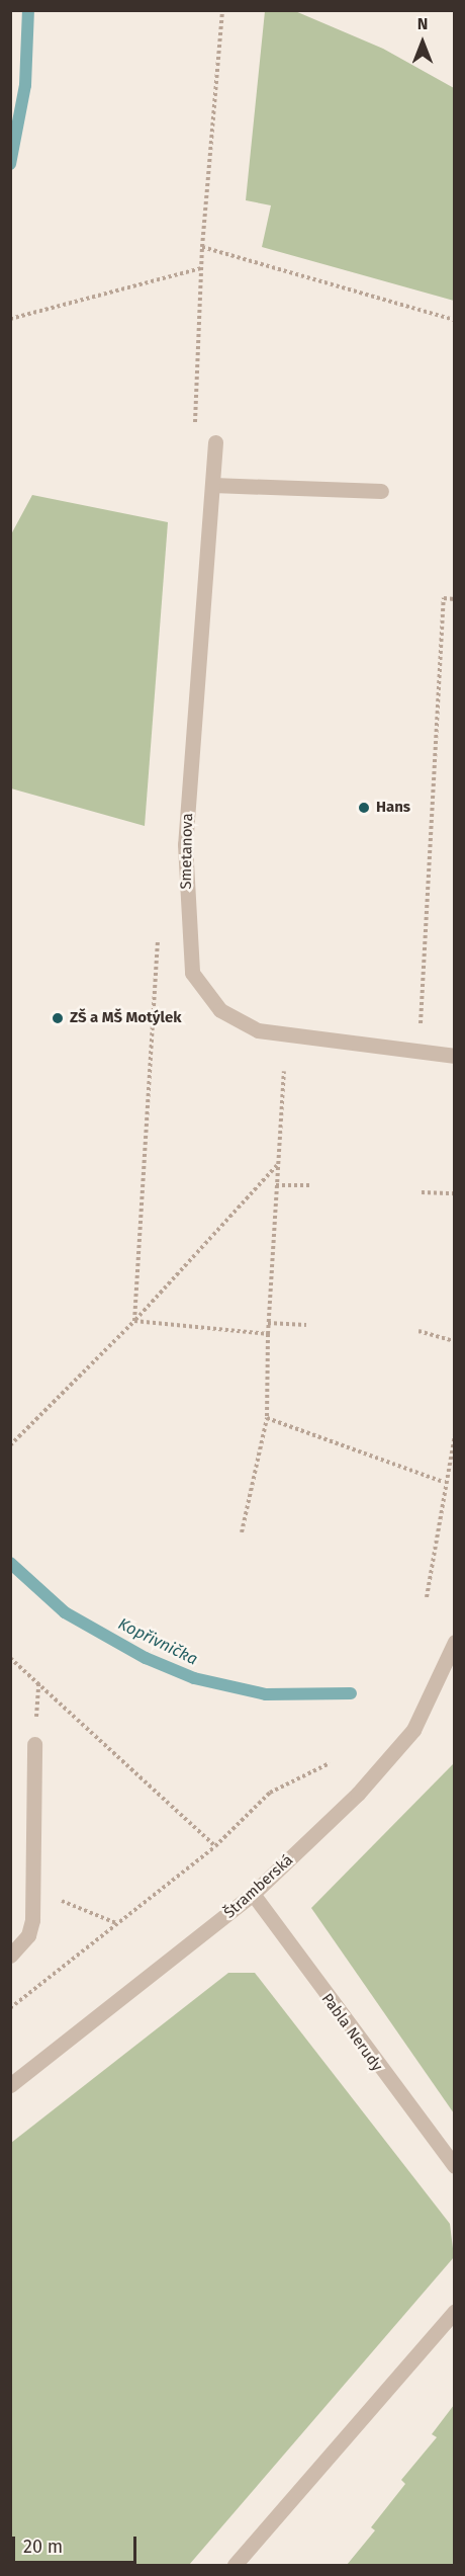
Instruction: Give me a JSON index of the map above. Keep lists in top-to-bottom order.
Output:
{
  "streets": {
    "street": ["Smetanova", "Štramberská", "Pabla Nerudy"]
  },
  "crossings": [
    ["Štramberská", "Pabla Nerudy"]
  ],
  "water": ["Kopřivnička"],
  "places": ["Hans", "ZŠ a MŠ Motýlek"],
  "scale_bar": "20 m",
  "north": "top"
}
